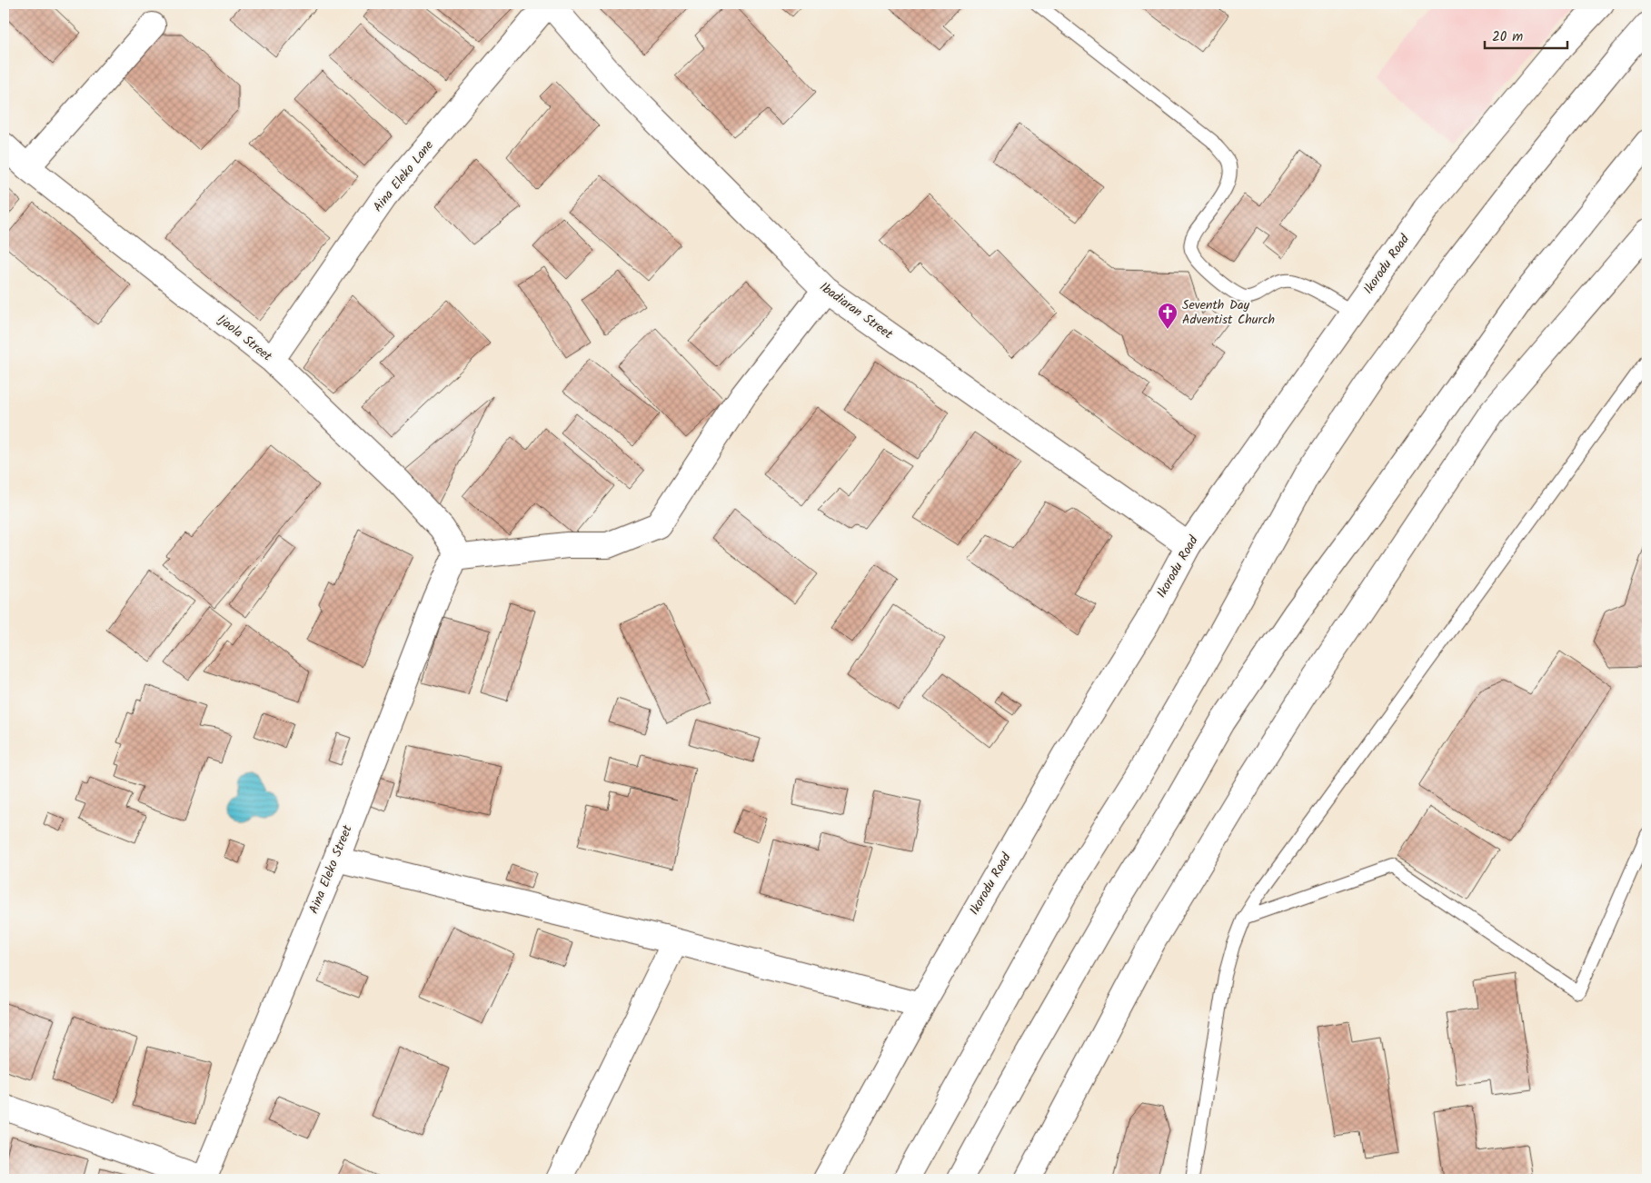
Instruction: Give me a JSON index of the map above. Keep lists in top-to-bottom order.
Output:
{
  "streets": {
    "main road": [
      "Aina Eleko Lane",
      "Ikorodu Road",
      "Ibadiaran Street",
      "Ijaola Street",
      "Aina Eleko Street"
    ]
  },
  "crossings": [
    ["Aina Eleko Lane", "Ibadiaran Street"],
    ["Aina Eleko Lane", "Ijaola Street"],
    ["Ikorodu Road", "Ibadiaran Street"],
    ["Ijaola Street", "Aina Eleko Street"]
  ],
  "places": {
    "church": ["Seventh Day Adventist Church"]
  },
  "scale_bar": "20 m"
}
